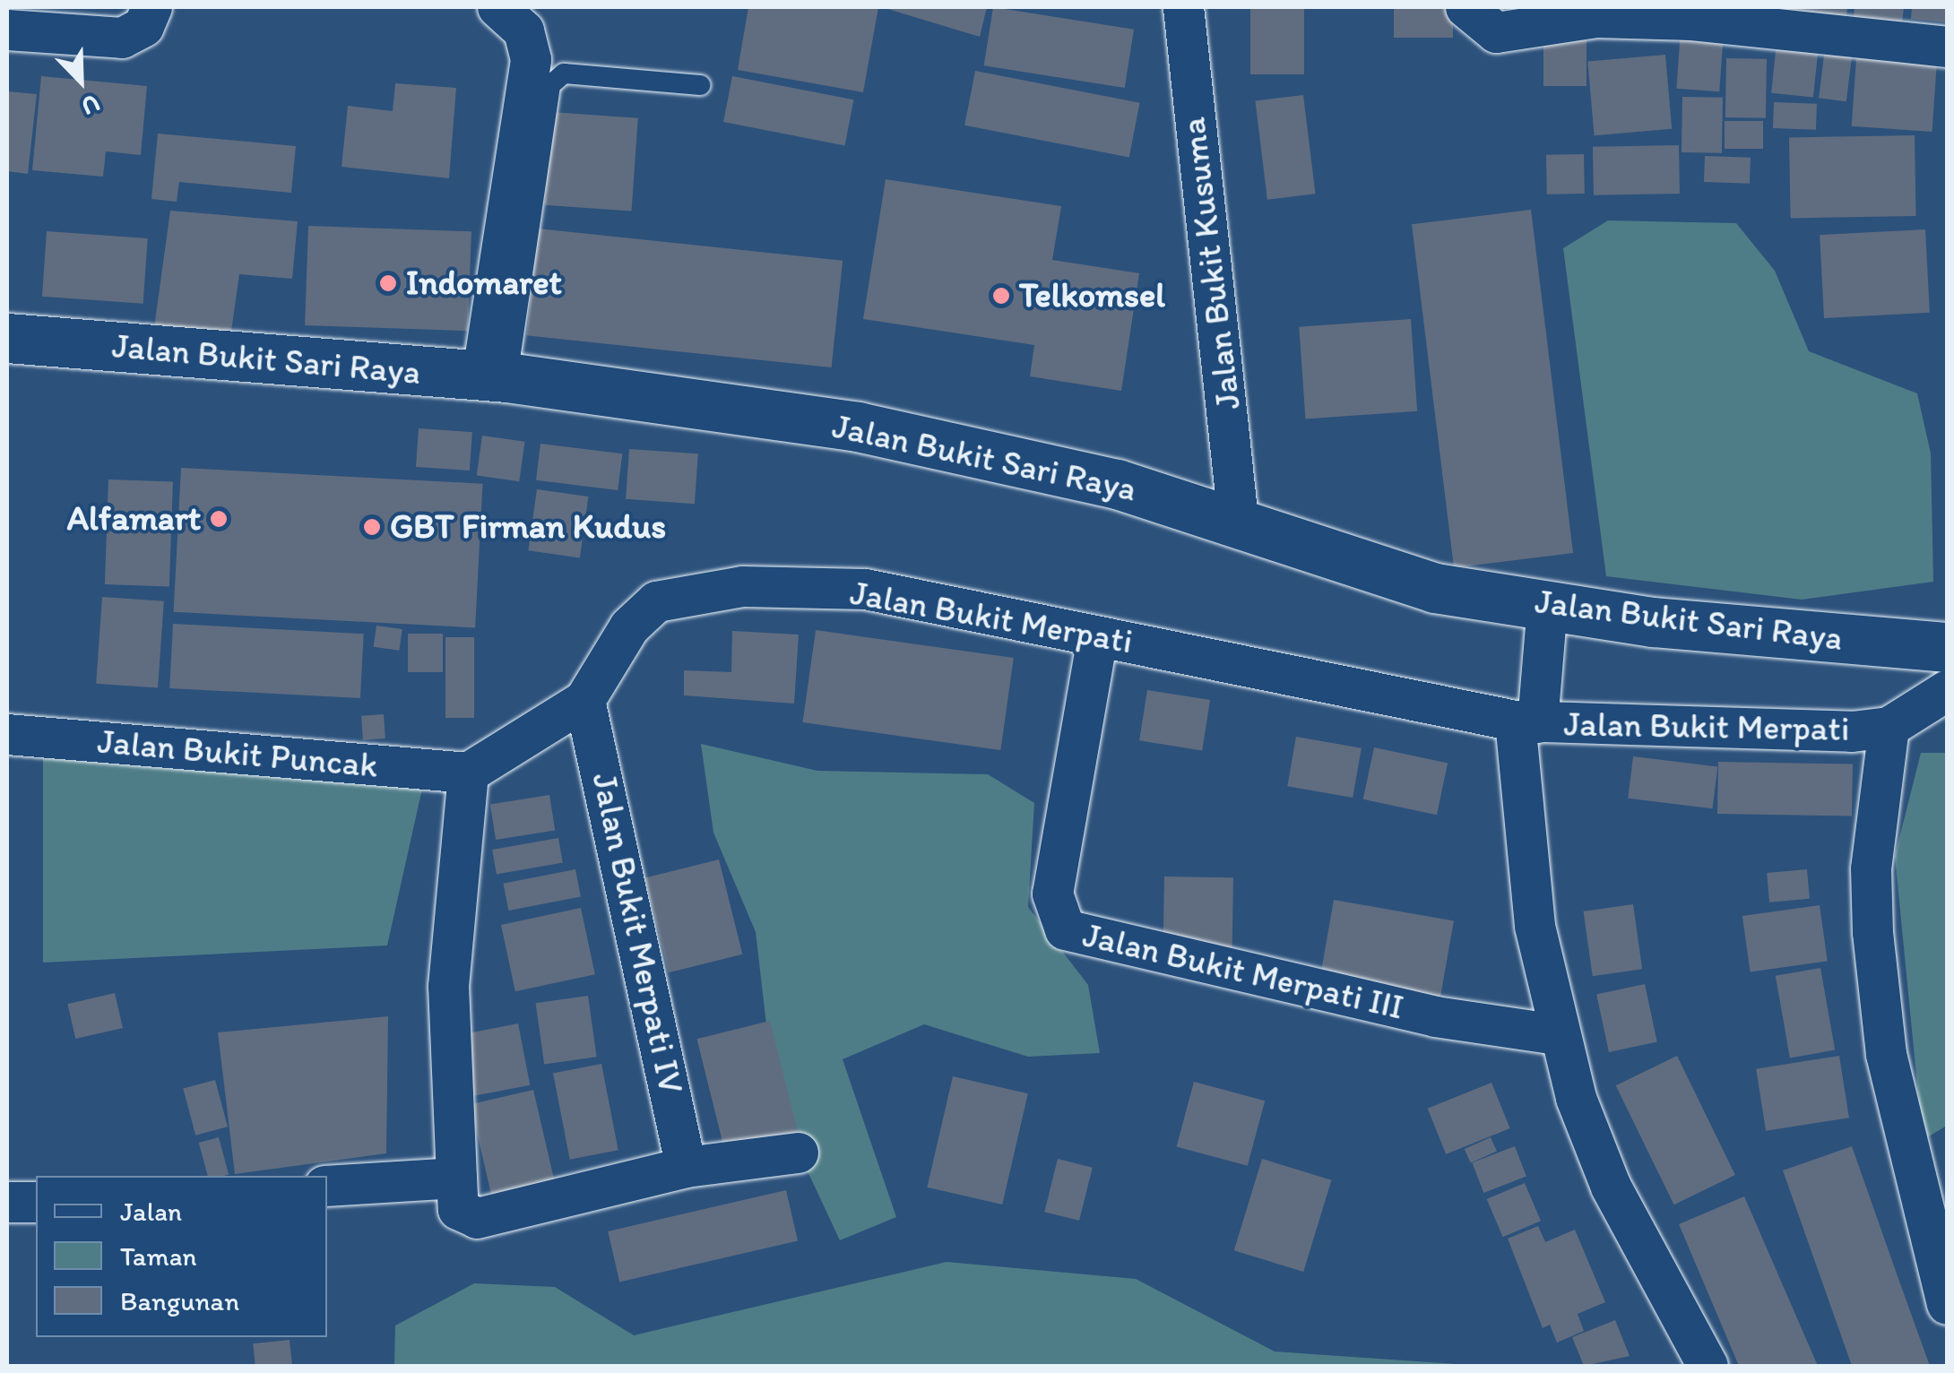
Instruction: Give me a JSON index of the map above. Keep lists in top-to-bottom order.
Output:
{
  "streets": {
    "street": [
      "Jalan Bukit Kusuma",
      "Jalan Bukit Sari Raya",
      "Jalan Bukit Merpati",
      "Jalan Bukit Puncak",
      "Jalan Bukit Merpati IV",
      "Jalan Bukit Merpati III"
    ]
  },
  "crossings": [
    ["Jalan Bukit Kusuma", "Jalan Bukit Sari Raya"],
    ["Jalan Bukit Merpati", "Jalan Bukit Puncak"],
    ["Jalan Bukit Merpati", "Jalan Bukit Merpati IV"],
    ["Jalan Bukit Merpati", "Jalan Bukit Merpati III"]
  ],
  "places": [
    "Indomaret",
    "Telkomsel",
    "Alfamart",
    "GBT Firman Kudus"
  ],
  "legend": ["Jalan", "Taman", "Bangunan"],
  "north": "bottom right"
}
